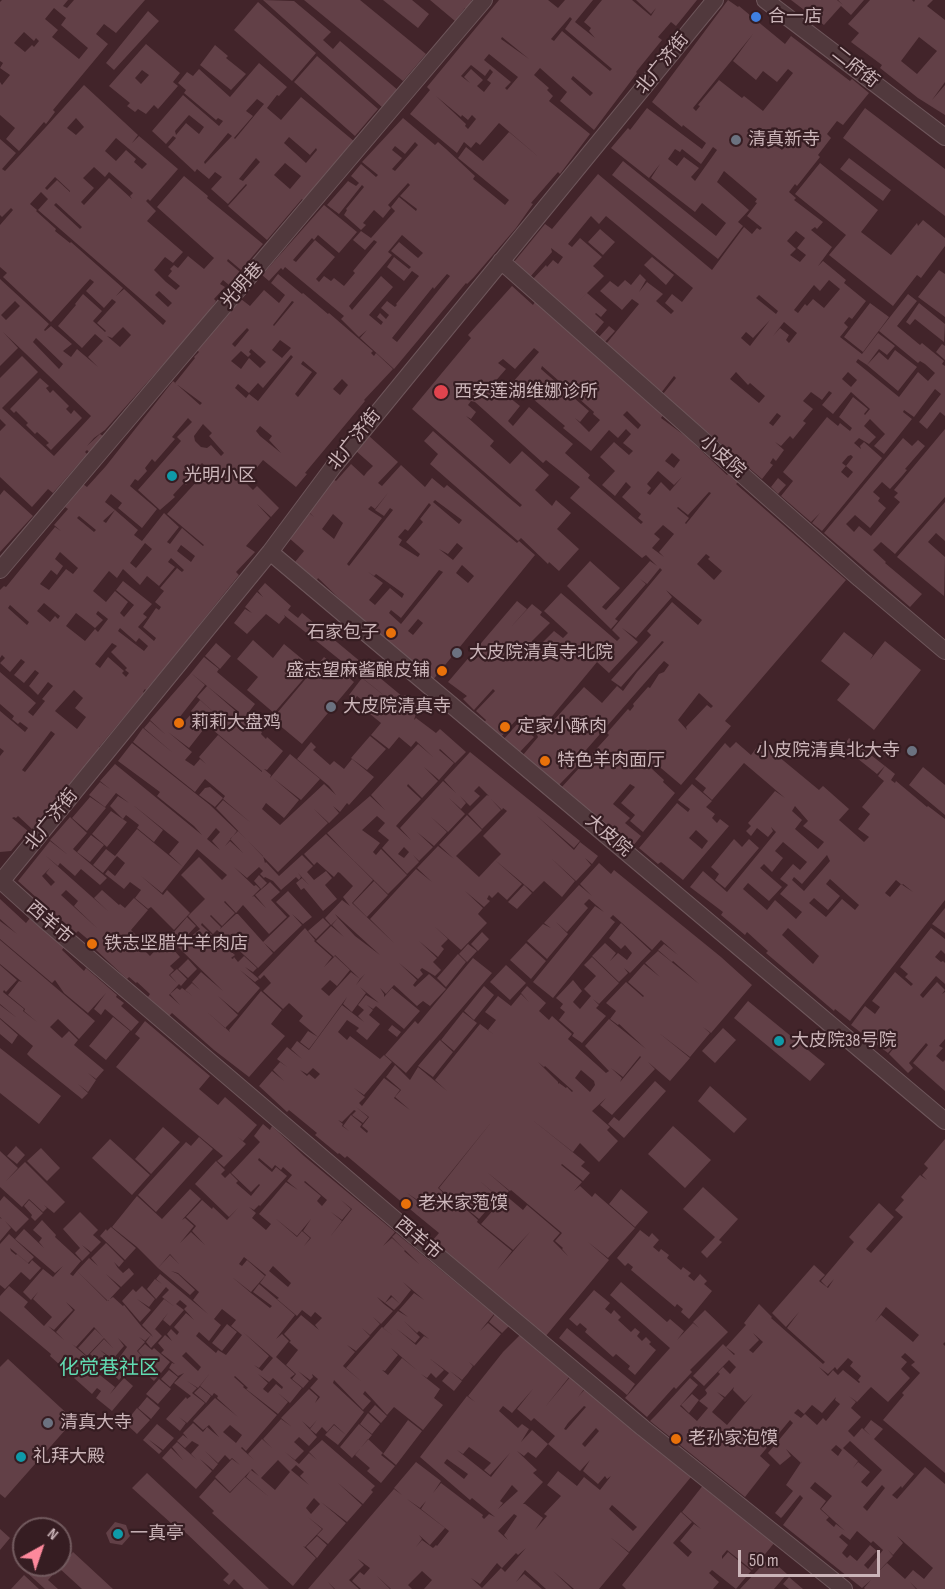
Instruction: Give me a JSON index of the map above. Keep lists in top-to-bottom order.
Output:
{
  "streets": {
    "street": [
      "北广济街",
      "二府街",
      "光明巷",
      "小皮院",
      "大皮院",
      "西羊市"
    ]
  },
  "crossings": [
    ["北广济街", "小皮院"],
    ["北广济街", "大皮院"],
    ["北广济街", "西羊市"]
  ],
  "districts": ["化觉巷社区"],
  "places": [
    "合一店",
    "清真新寺",
    "西安莲湖维娜诊所",
    "光明小区",
    "石家包子",
    "大皮院清真寺北院",
    "盛志望麻酱酿皮铺",
    "大皮院清真寺",
    "莉莉大盘鸡",
    "定家小酥肉",
    "小皮院清真北大寺",
    "特色羊肉面厅",
    "铁志坚腊牛羊肉店",
    "大皮院38号院",
    "老米家萢馍",
    "清真大寺",
    "老孙家泡馍",
    "礼拜大殿",
    "一真亭"
  ],
  "scale_bar": "50 m",
  "north": "top right"
}
